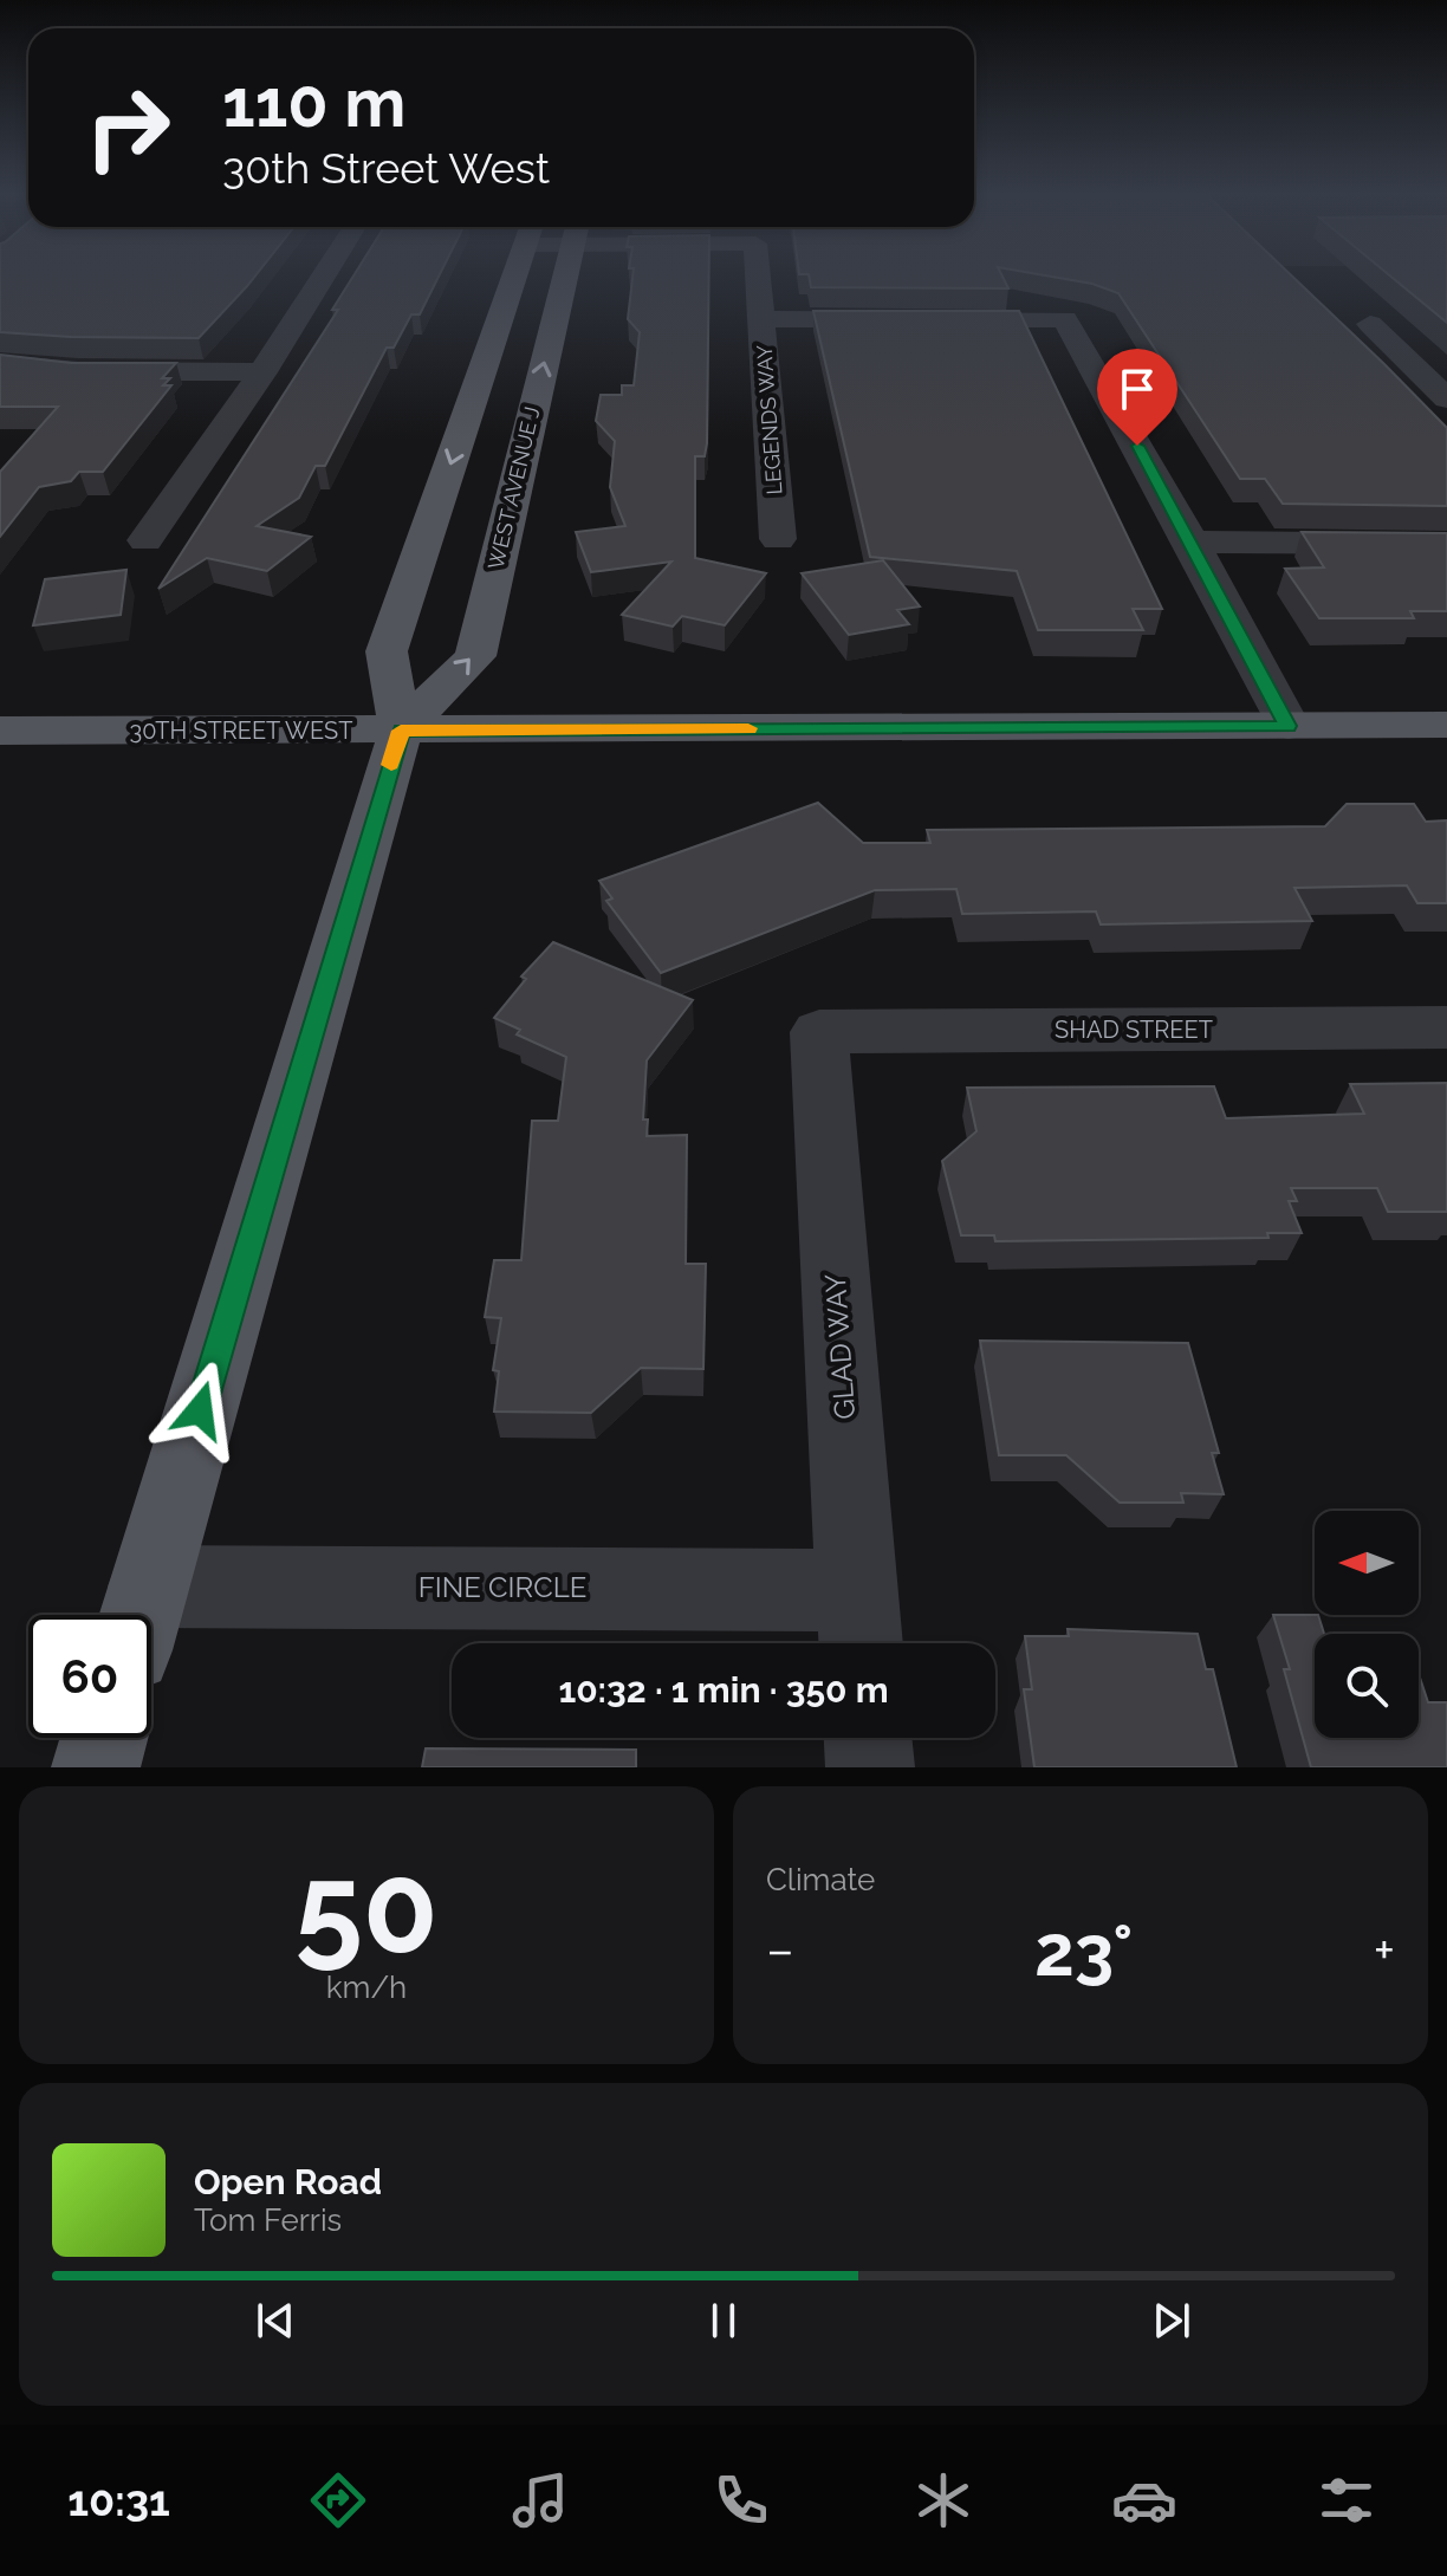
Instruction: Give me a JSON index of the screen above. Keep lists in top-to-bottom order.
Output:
{
  "streets": {
    "main road": ["WEST AVENUE J", "30TH STREET WEST"],
    "street": [
      "LEGENDS WAY",
      "SHAD STREET",
      "GLAD WAY",
      "FINE CIRCLE"
    ]
  },
  "crossings": [
    ["WEST AVENUE J", "30TH STREET WEST"],
    ["SHAD STREET", "GLAD WAY"],
    ["GLAD WAY", "FINE CIRCLE"]
  ],
  "north": "left",
  "page": {
    "turn": ["110 m", "30th Street West"],
    "limit": "60",
    "trip": "10:32 · 1 min · 350 m",
    "tile": [
      ["50", "km/h"],
      "Climate"
    ],
    "heat": ["−", "23°", "+"],
    "song": ["Open Road", "Tom Ferris"],
    "tabs": "10:31"
  }
}
